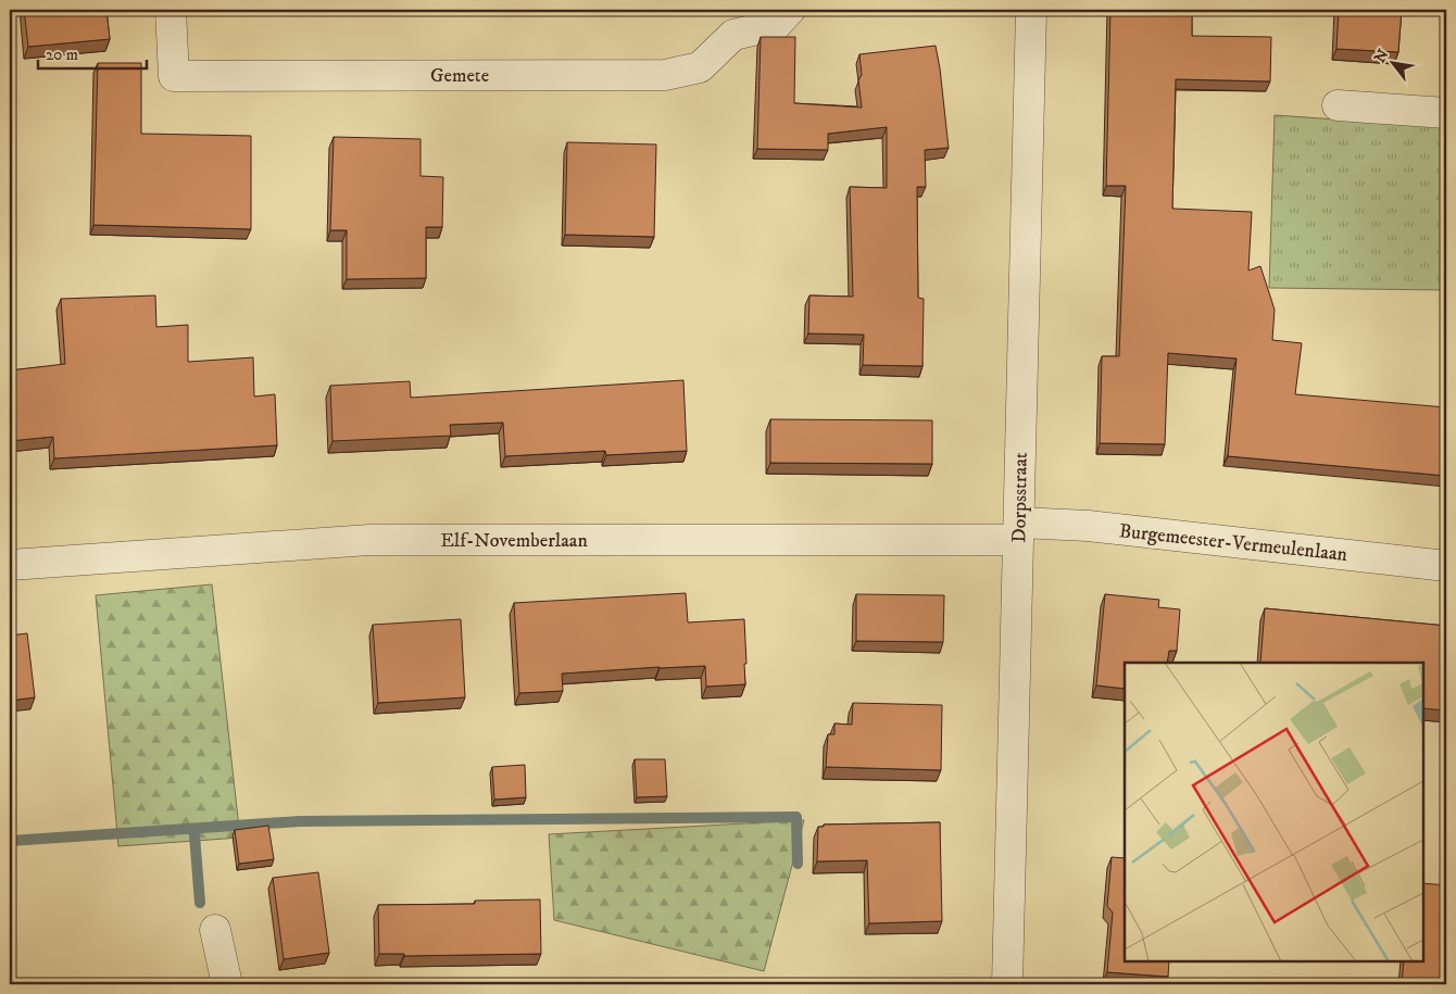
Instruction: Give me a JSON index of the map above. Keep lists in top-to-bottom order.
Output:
{
  "streets": {
    "street": [
      "Gemete",
      "Dorpsstraat",
      "Elf-Novemberlaan",
      "Burgemeester-Vermeulenlaan"
    ]
  },
  "crossings": [
    ["Dorpsstraat", "Elf-Novemberlaan"],
    ["Dorpsstraat", "Burgemeester-Vermeulenlaan"],
    ["Elf-Novemberlaan", "Burgemeester-Vermeulenlaan"]
  ],
  "scale_bar": "20 m",
  "north": "top left"
}
